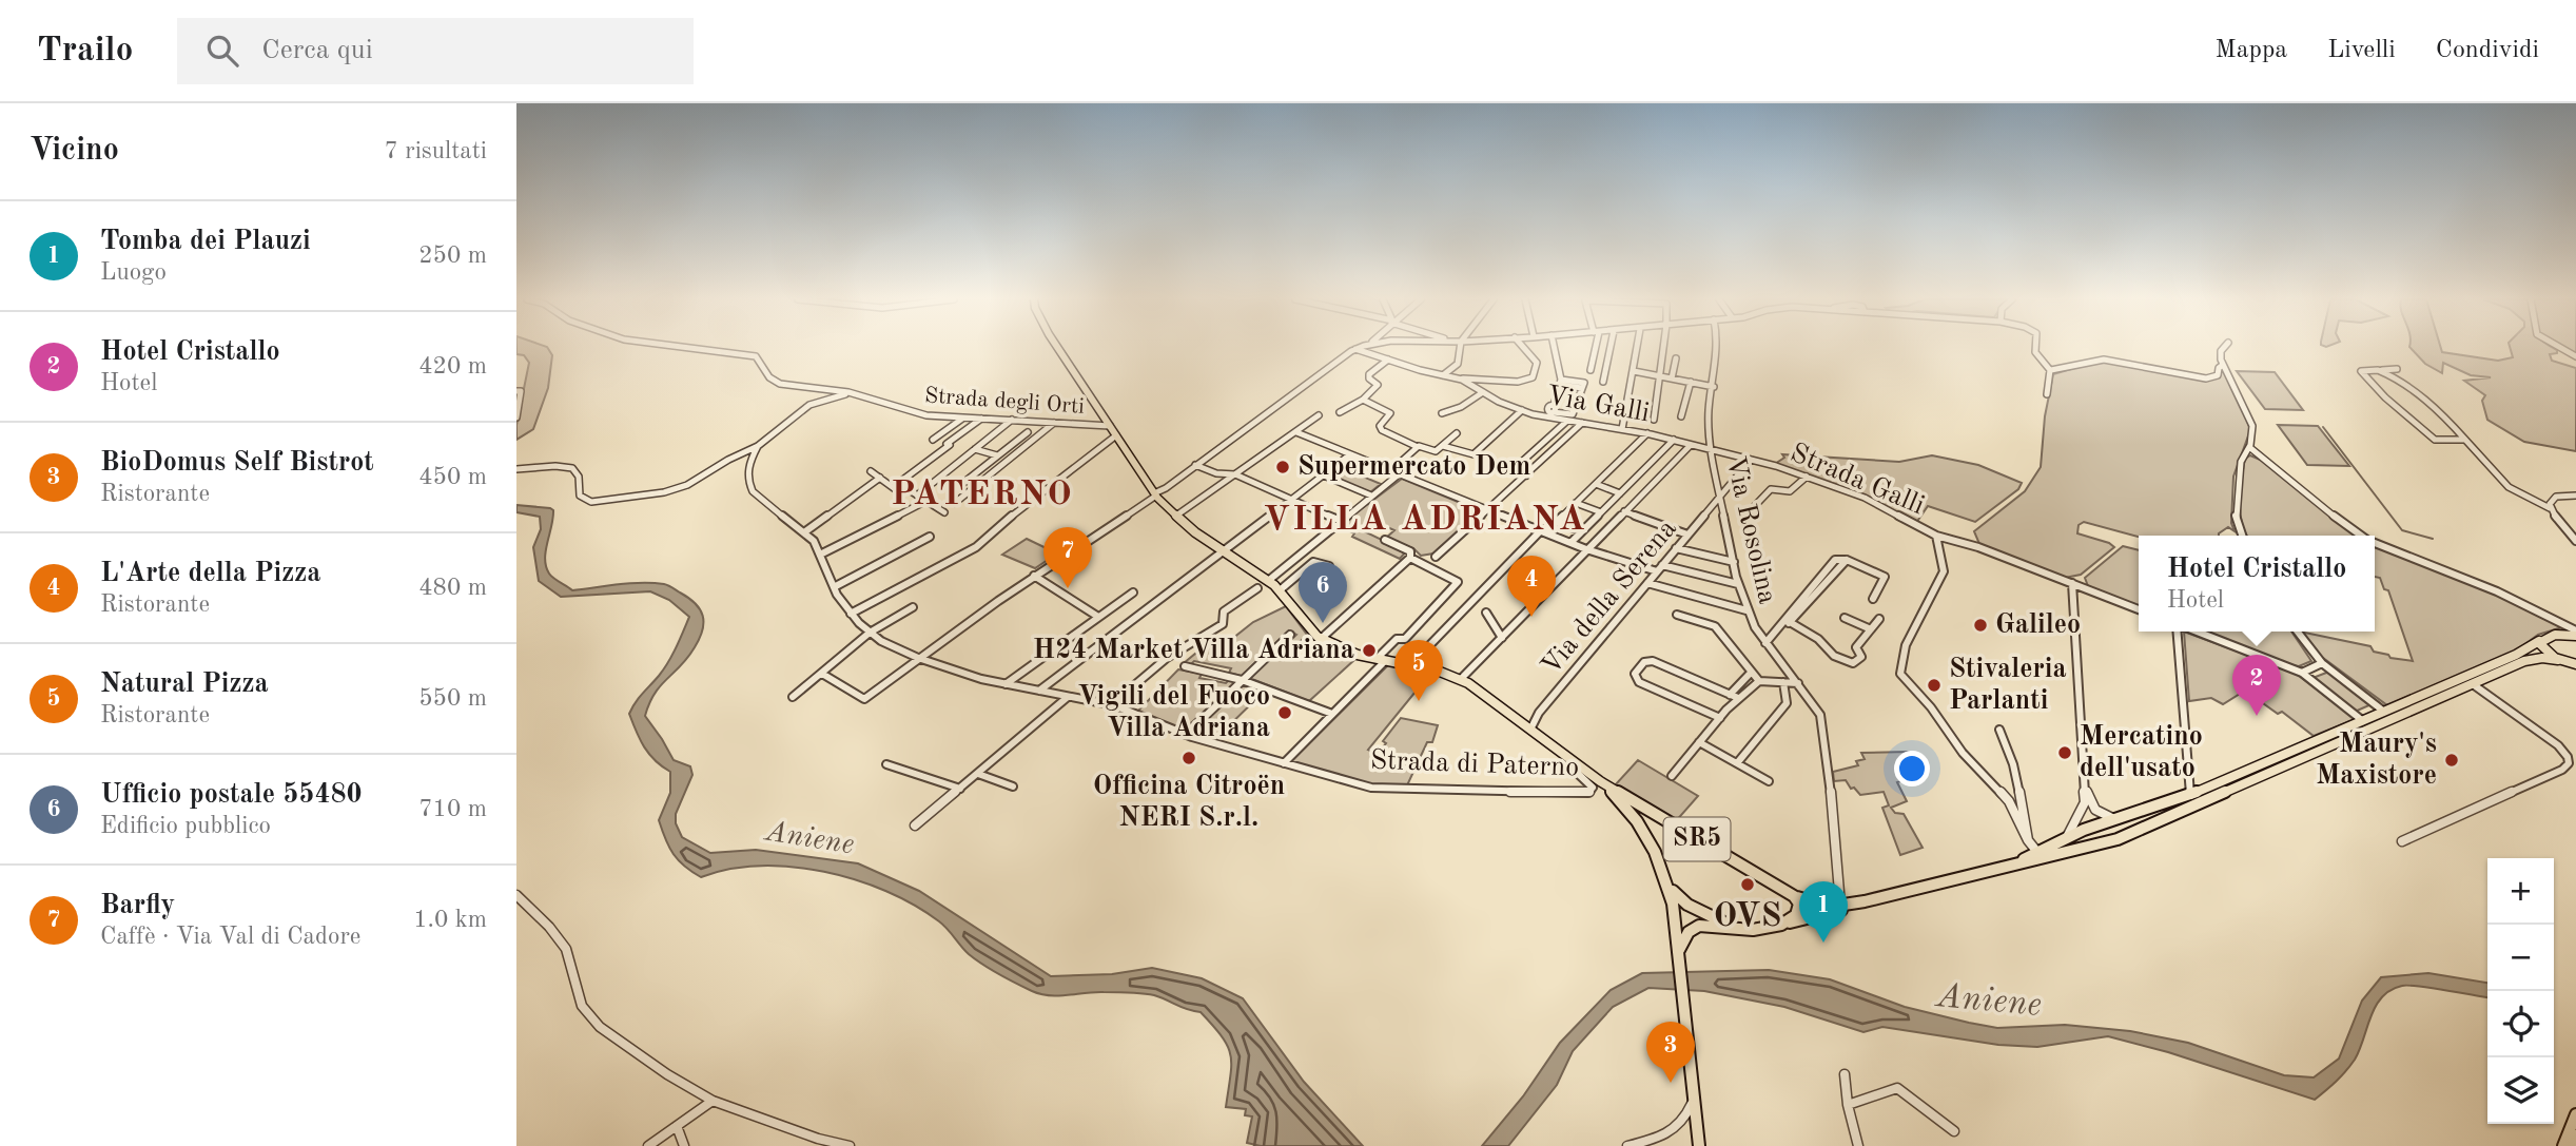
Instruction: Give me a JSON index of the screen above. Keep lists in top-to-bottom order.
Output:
{
  "streets": {
    "main road": ["SR5"],
    "street": [
      "Strada degli Orti",
      "Via Galli",
      "Strada Galli",
      "Via Rosolina",
      "Via della Serena",
      "Strada di Paterno"
    ]
  },
  "crossings": [
    ["Strada degli Orti", "SR5"],
    ["Via Galli", "Strada Galli"],
    ["Via Galli", "Via Rosolina"],
    ["Strada Galli", "Via Rosolina"],
    ["Strada Galli", "Via della Serena"],
    ["Via Rosolina", "Via della Serena"],
    ["Via della Serena", "SR5"],
    ["Strada di Paterno", "SR5"]
  ],
  "districts": ["PATERNO", "VILLA ADRIANA"],
  "water": ["Aniene"],
  "places": [
    "Supermercato Dem",
    "Galileo",
    "H24 Market Villa Adriana",
    "Stivaleria Parlanti",
    "Vigili del Fuoco Villa Adriana",
    "Mercatino dell'usato",
    "Officina Citroën NERI S.r.l.",
    "Maury's Maxistore",
    "OVS"
  ],
  "page": {
    "header": "Trailo",
    "search": "Cerca qui",
    "nav": ["Mappa", "Livelli", "Condividi"],
    "heading": ["Vicino", "7 risultati"],
    "list": [
      {
        "mark": "1",
        "name": "Tomba dei Plauzi",
        "note": "Luogo",
        "value": "250 m"
      },
      {
        "mark": "2",
        "name": "Hotel Cristallo",
        "note": "Hotel",
        "value": "420 m"
      },
      {
        "mark": "3",
        "name": "BioDomus Self Bistrot",
        "note": "Ristorante",
        "value": "450 m"
      },
      {
        "mark": "4",
        "name": "L'Arte della Pizza",
        "note": "Ristorante",
        "value": "480 m"
      },
      {
        "mark": "5",
        "name": "Natural Pizza",
        "note": "Ristorante",
        "value": "550 m"
      },
      {
        "mark": "6",
        "name": "Ufficio postale 55480",
        "note": "Edificio pubblico",
        "value": "710 m"
      },
      {
        "mark": "7",
        "name": "Barfly",
        "note": "Caffè · Via Val di Cadore",
        "value": "1.0 km"
      }
    ],
    "pins": [
      "7",
      "4",
      "6",
      "5",
      "2",
      "1",
      "3"
    ],
    "popup": ["Hotel Cristallo", "Hotel"],
    "map_buttons": ["+", "−"]
  }
}
